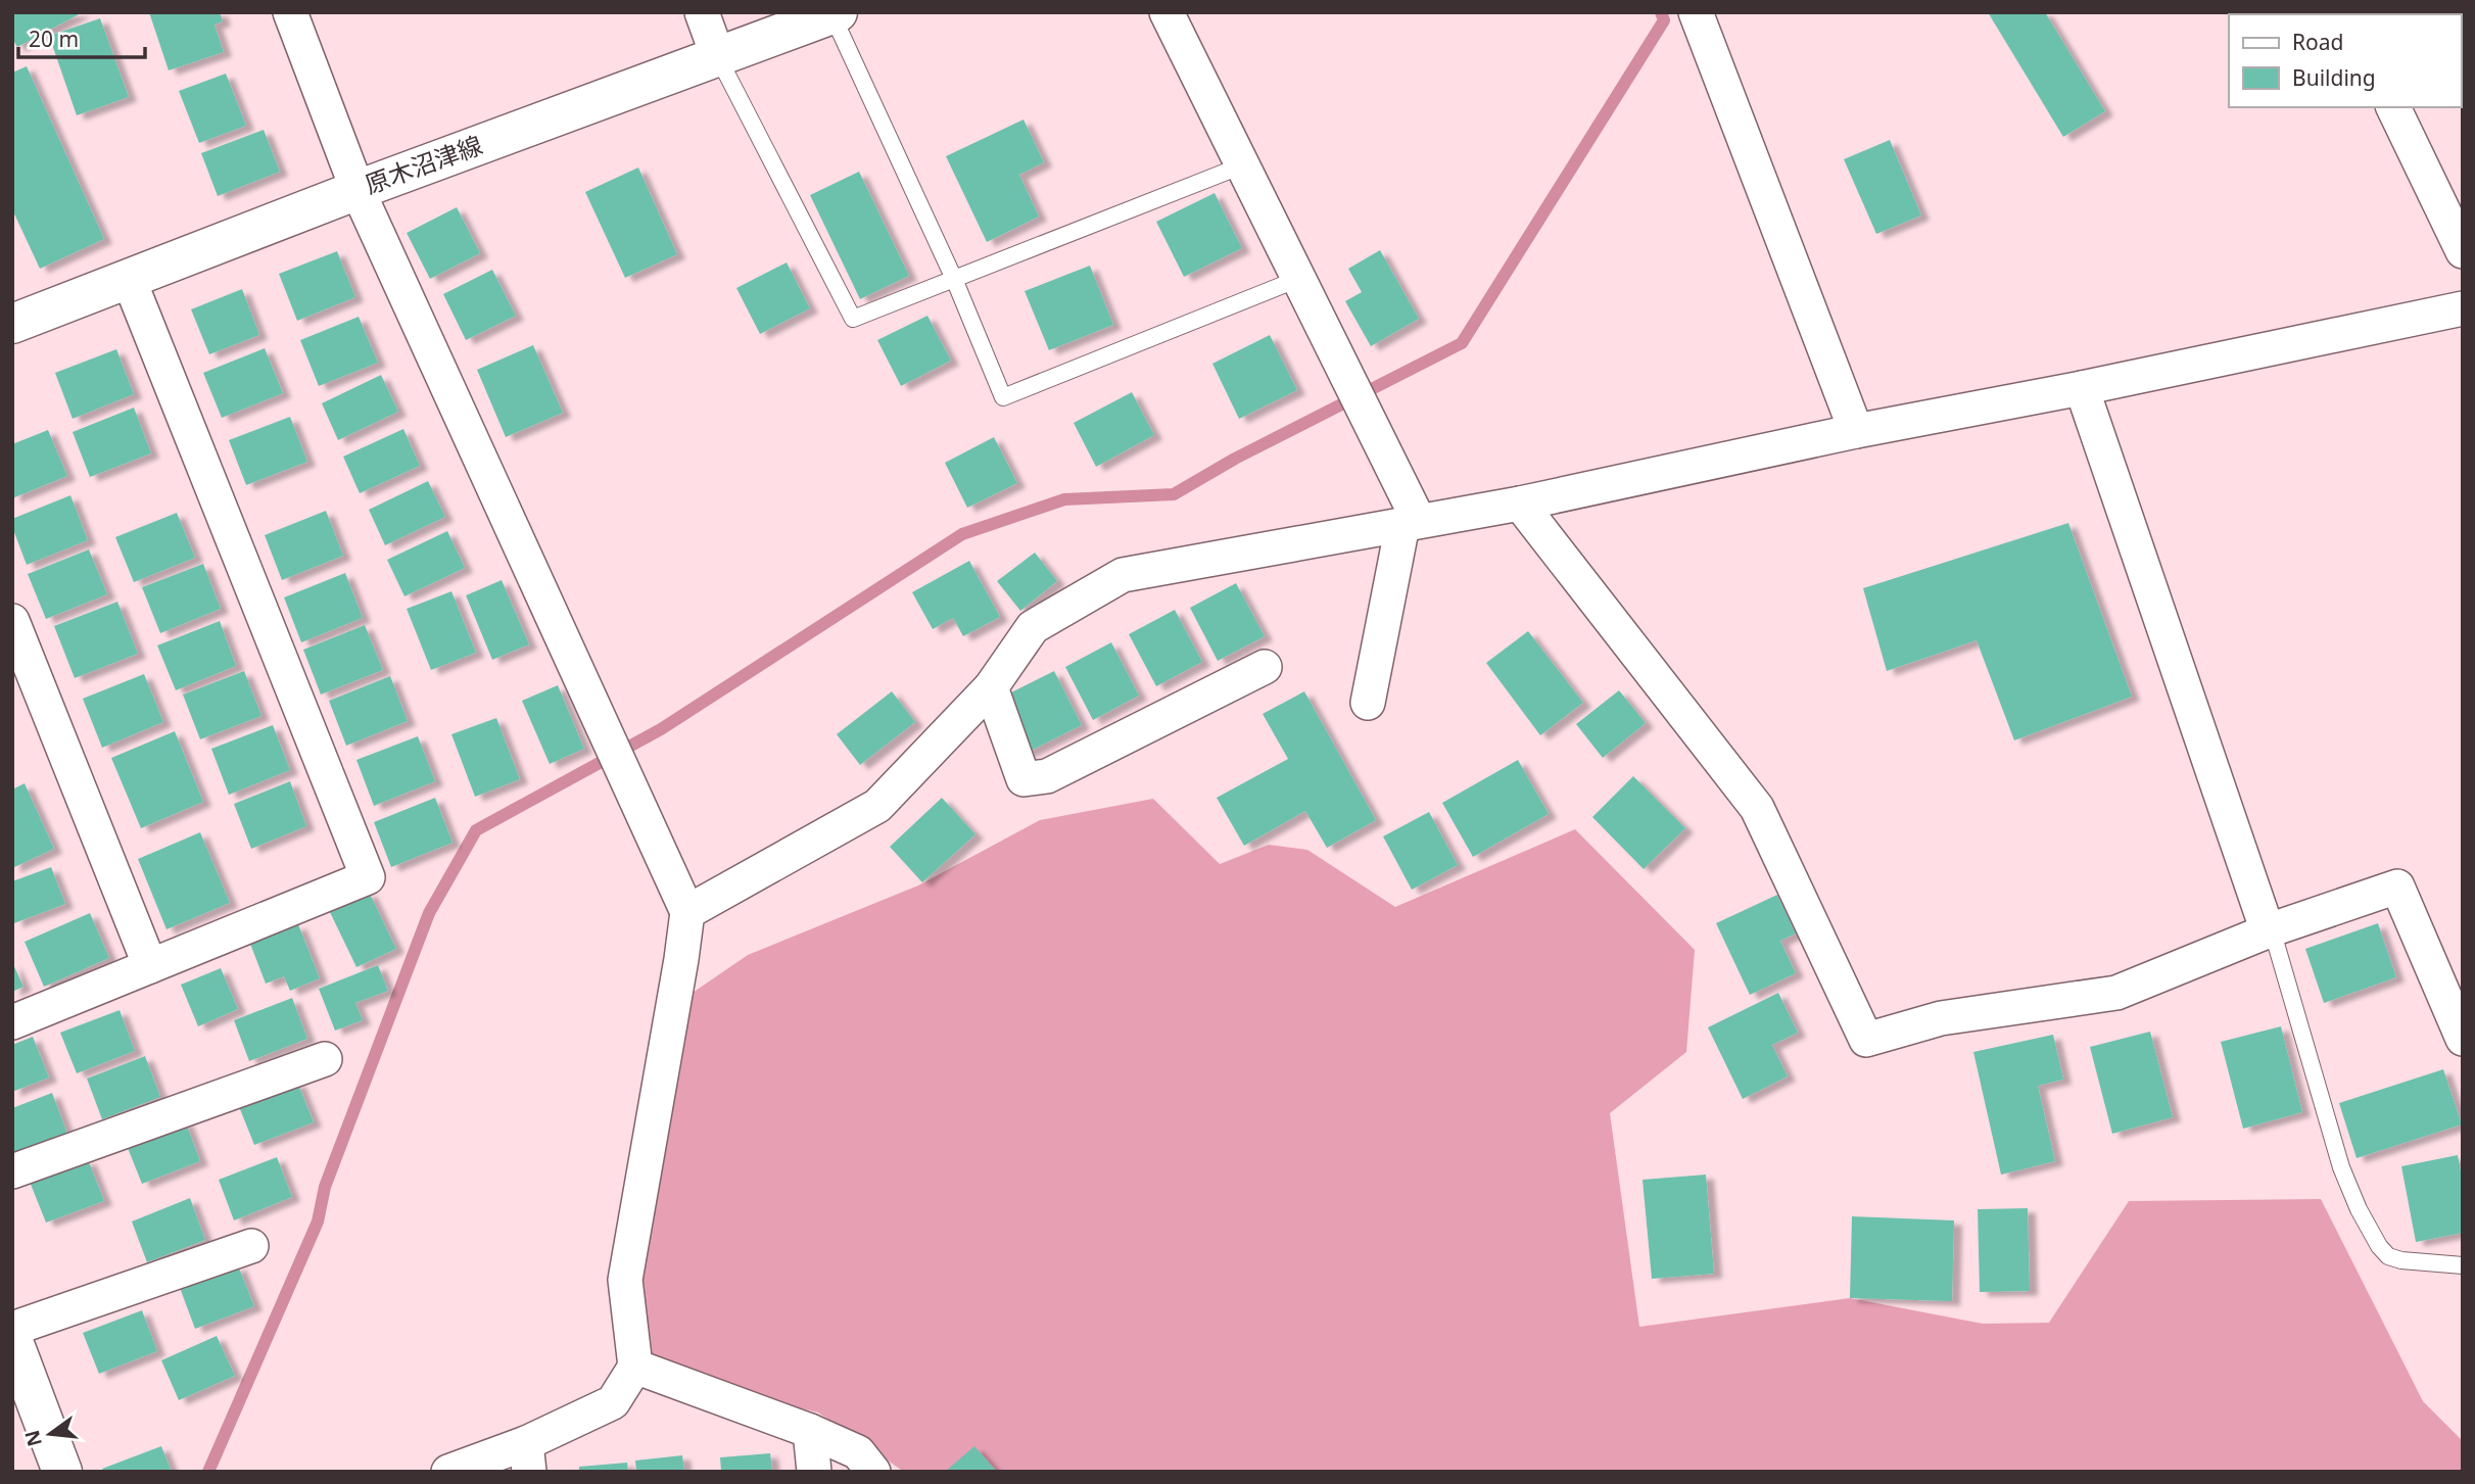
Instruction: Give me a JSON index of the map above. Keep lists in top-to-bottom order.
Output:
{
  "streets": {
    "main road": ["原木沼津線"]
  },
  "legend": ["Road", "Building"],
  "scale_bar": "20 m",
  "north": "left"
}
